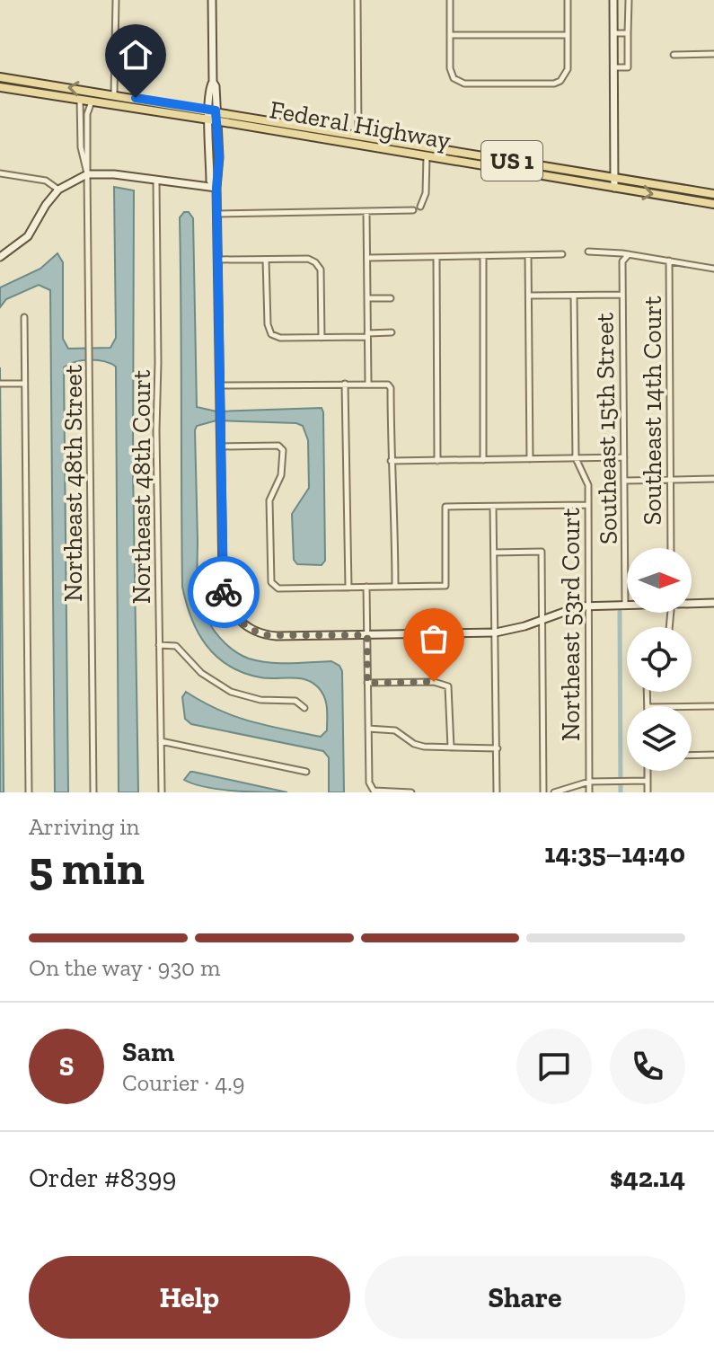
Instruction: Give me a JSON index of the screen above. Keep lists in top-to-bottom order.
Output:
{
  "streets": {
    "main road": ["Federal Highway", "US 1"],
    "street": [
      "Southeast 14th Court",
      "Southeast 15th Street",
      "Northeast 48th Street",
      "Northeast 48th Court",
      "Northeast 53rd Court"
    ]
  },
  "crossings": [
    ["Federal Highway", "Northeast 48th Street"]
  ],
  "north": "right",
  "page": {
    "heading": ["5 min", "Arriving in", "14:35–14:40"],
    "panel": [
      "Sam",
      "Courier · 4.9",
      "Order #8399",
      "$42.14"
    ],
    "bar": "On the way · 930 m",
    "round": "S",
    "buttons": ["Help", "Share"]
  }
}
